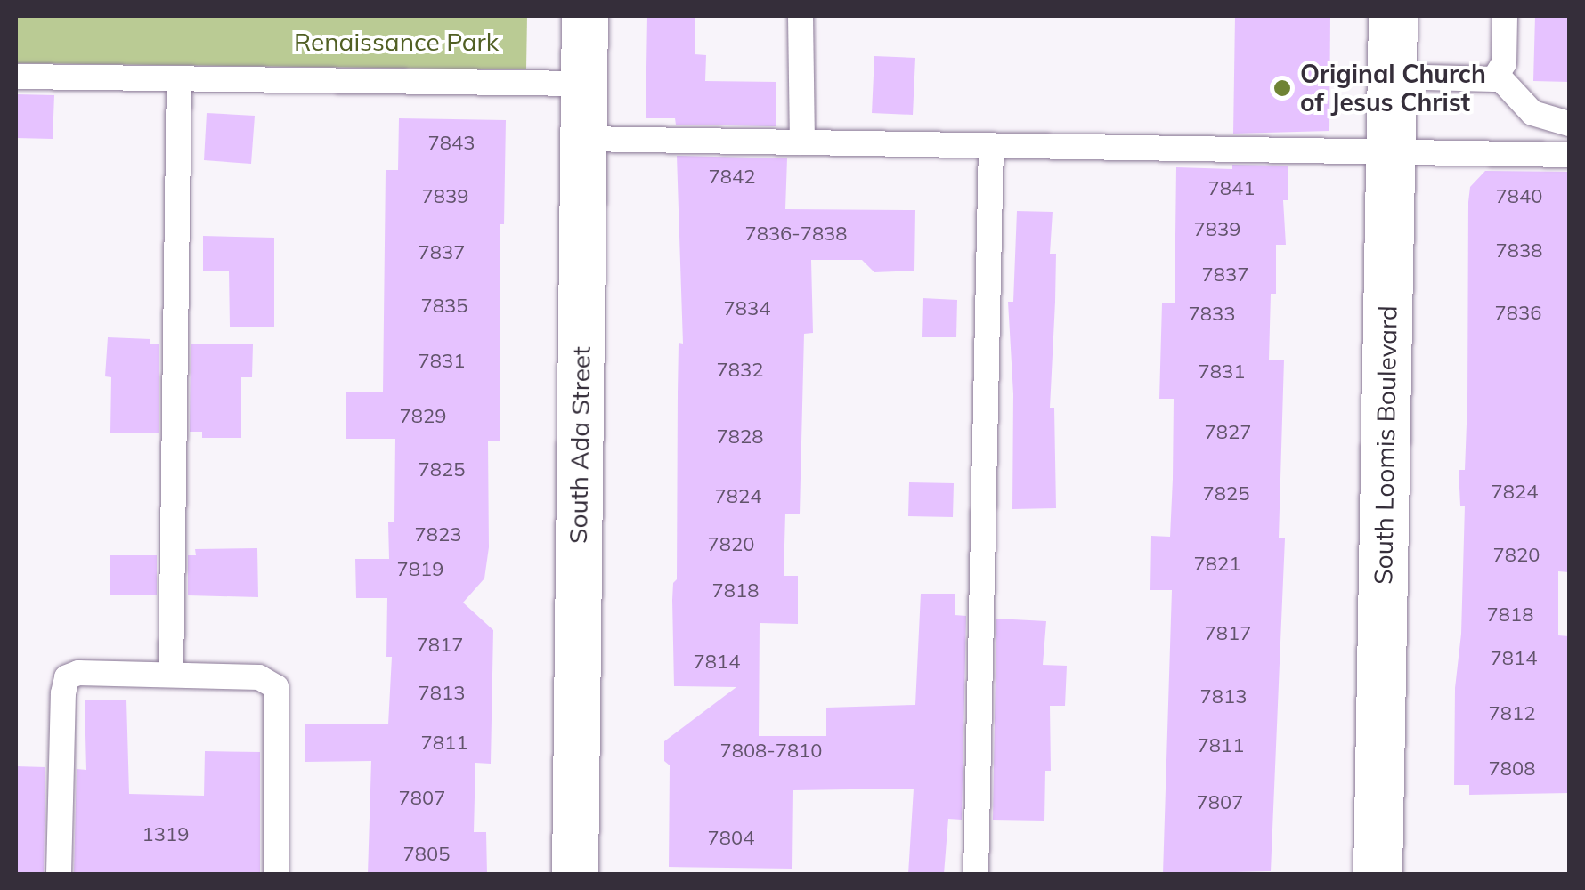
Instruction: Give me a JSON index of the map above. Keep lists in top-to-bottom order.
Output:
{
  "streets": {
    "street": ["South Ada Street", "South Loomis Boulevard"]
  },
  "parks": ["Renaissance Park"],
  "places": ["Original Church of Jesus Christ"],
  "house_numbers": [
    "7843",
    "7842",
    "7841",
    "7839",
    "7840",
    "7839",
    "7836-7838",
    "7838",
    "7837",
    "7837",
    "7835",
    "7834",
    "7836",
    "7833",
    "7831",
    "7832",
    "7831",
    "7829",
    "7827",
    "7828",
    "7825",
    "7824",
    "7825",
    "7824",
    "7823",
    "7820",
    "7820",
    "7821",
    "7819",
    "7818",
    "7818",
    "7817",
    "7817",
    "7814",
    "7814",
    "7813",
    "7813",
    "7812",
    "7811",
    "7811",
    "7808-7810",
    "7808",
    "7807",
    "7807",
    "1319",
    "7804",
    "7805"
  ]
}
